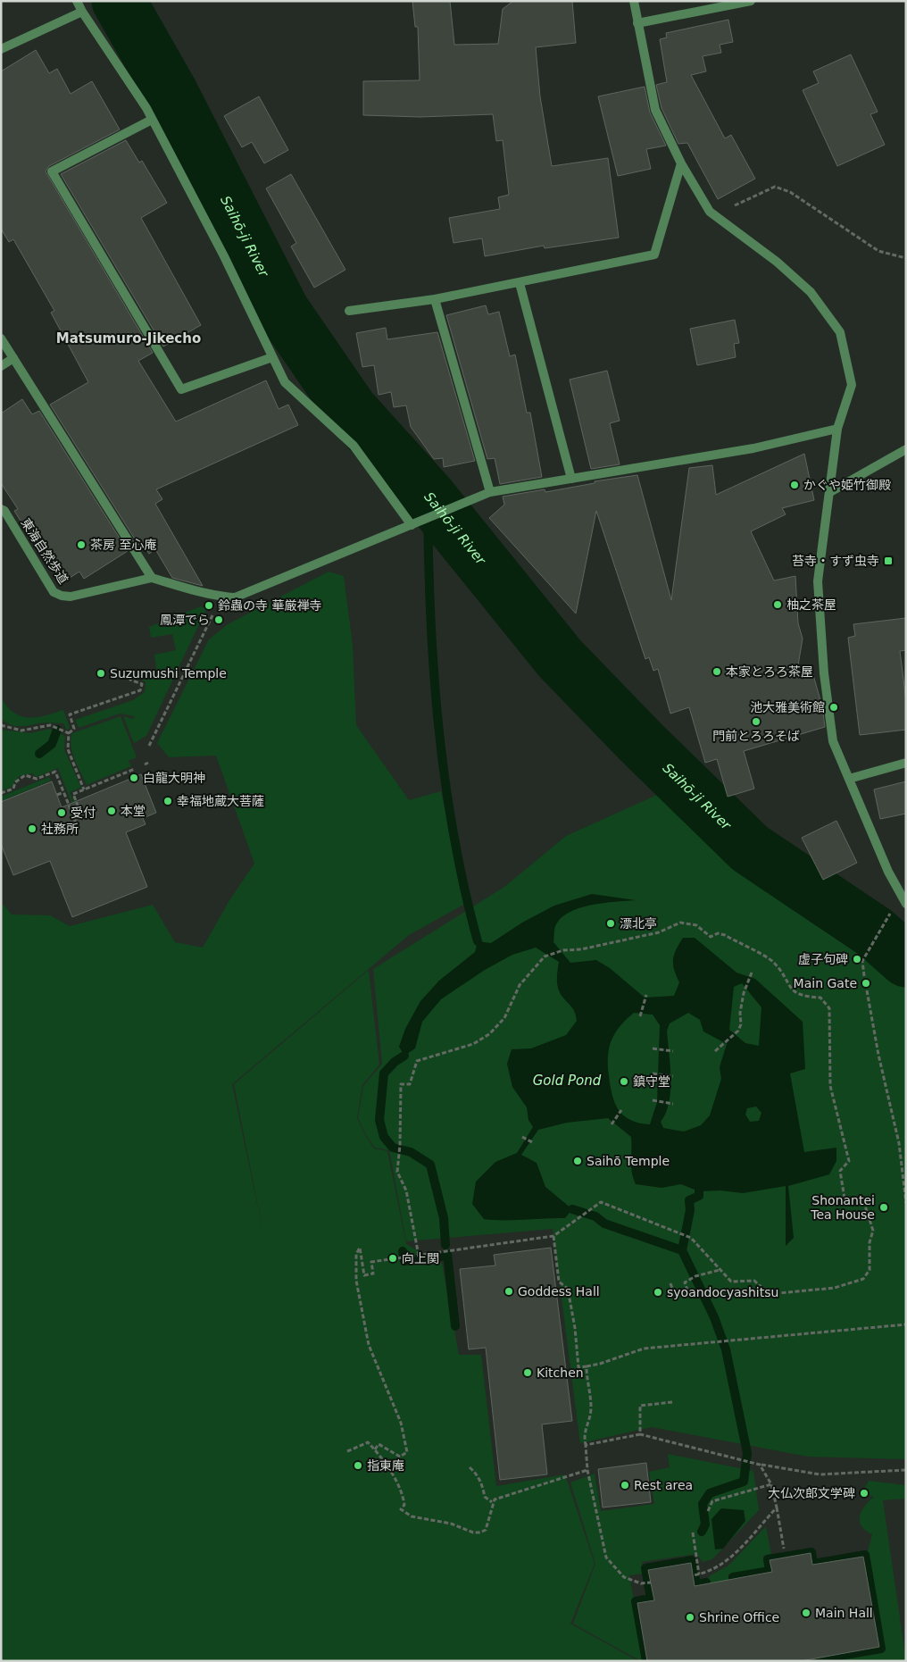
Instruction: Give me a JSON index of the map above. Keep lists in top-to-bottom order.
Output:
{
  "streets": {
    "street": ["東海自然歩道"]
  },
  "districts": ["Matsumuro-Jikecho"],
  "water": ["Saihō-ji River", "Gold Pond"],
  "places": {
    "other": [
      "かぐや姫竹御殿",
      "茶房 至心庵",
      "柚之茶屋",
      "鈴蟲の寺 華厳禅寺",
      "鳳潭でら",
      "本家とろろ茶屋",
      "Suzumushi Temple",
      "池大雅美術館",
      "門前とろろそば",
      "白龍大明神",
      "幸福地蔵大菩薩",
      "本堂",
      "受付",
      "社務所",
      "漂北亭",
      "虚子句碑",
      "Main Gate",
      "鎮守堂",
      "Saihō Temple",
      "Shonantei Tea House",
      "向上関",
      "Goddess Hall",
      "syoandocyashitsu",
      "Kitchen",
      "指東庵",
      "Rest area",
      "大仏次郎文学碑",
      "Main Hall",
      "Shrine Office"
    ],
    "transit": ["苔寺・すず虫寺"]
  }
}
